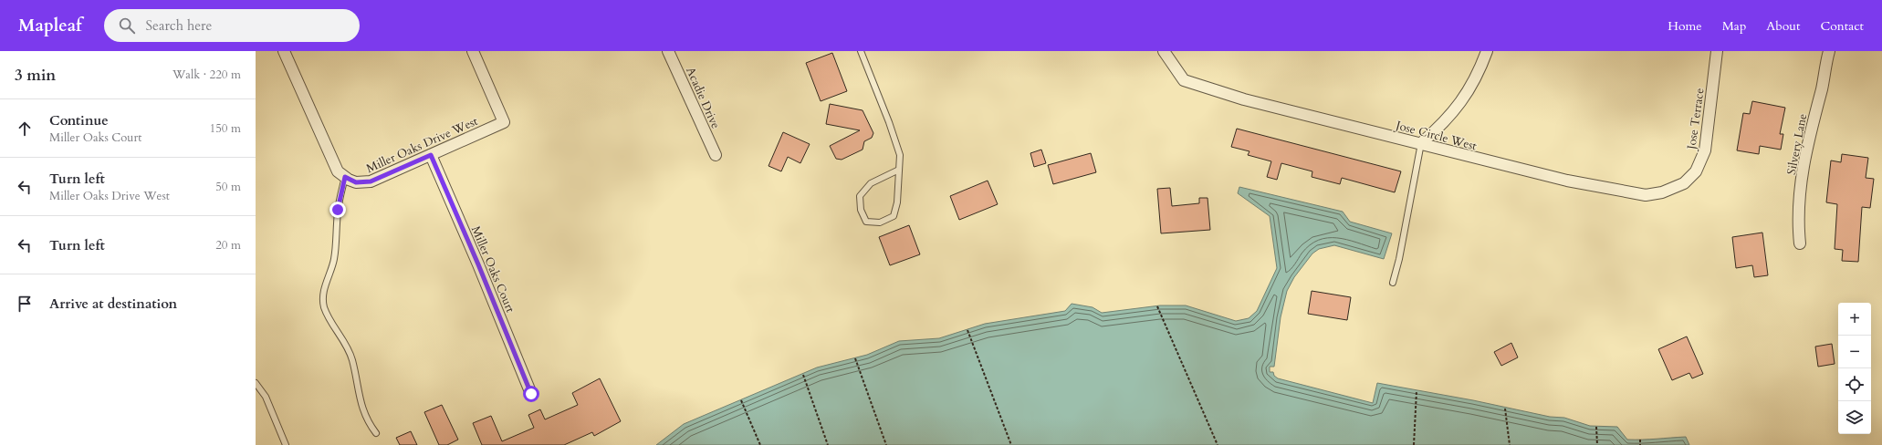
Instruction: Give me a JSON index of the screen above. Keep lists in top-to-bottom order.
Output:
{
  "streets": {
    "street": [
      "Acadie Drive",
      "Jose Terrace",
      "Jose Circle West",
      "Miller Oaks Drive West",
      "Silvery Lane",
      "Miller Oaks Court"
    ]
  },
  "crossings": [
    ["Jose Terrace", "Jose Circle West"],
    ["Miller Oaks Drive West", "Miller Oaks Court"]
  ],
  "page": {
    "header": "Mapleaf",
    "search": "Search here",
    "nav": [
      "Home",
      "Map",
      "About",
      "Contact"
    ],
    "heading": ["3 min", "Walk · 220 m"],
    "list": [
      ["Continue", "Miller Oaks Court", "150 m"],
      ["Turn left", "Miller Oaks Drive West", "50 m"],
      ["Turn left", "20 m"],
      "Arrive at destination"
    ],
    "map_buttons": ["+", "−"]
  }
}
